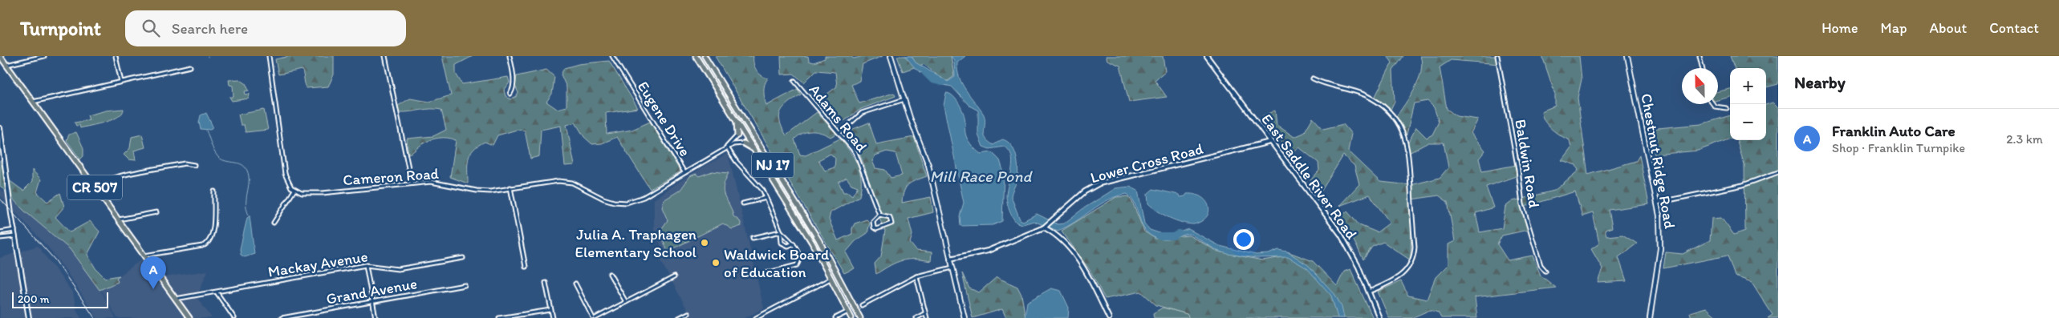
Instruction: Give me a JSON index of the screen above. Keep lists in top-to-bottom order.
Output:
{
  "streets": {
    "main road": ["Chestnut Ridge Road", "NJ 17", "CR 507"],
    "street": [
      "Adams Road",
      "Eugene Drive",
      "Lower Cross Road",
      "Baldwin Road",
      "Cameron Road",
      "East Saddle River Road",
      "Mackay Avenue",
      "Grand Avenue"
    ]
  },
  "crossings": [
    ["Eugene Drive", "Cameron Road"],
    ["Lower Cross Road", "East Saddle River Road"],
    ["CR 507", "Mackay Avenue"]
  ],
  "water": ["Mill Race Pond"],
  "places": ["Julia A. Traphagen Elementary School", "Waldwick Board of Education"],
  "scale_bar": "200 m",
  "north": "top",
  "page": {
    "header": "Turnpoint",
    "search": "Search here",
    "nav": [
      "Home",
      "Map",
      "About",
      "Contact"
    ],
    "heading": "Nearby",
    "map_buttons": ["+", "−"],
    "list": [
      {
        "mark": "A",
        "name": "Franklin Auto Care",
        "note": "Shop · Franklin Turnpike",
        "value": "2.3 km"
      }
    ],
    "pins": "A",
    "scale": "200 m"
  }
}
